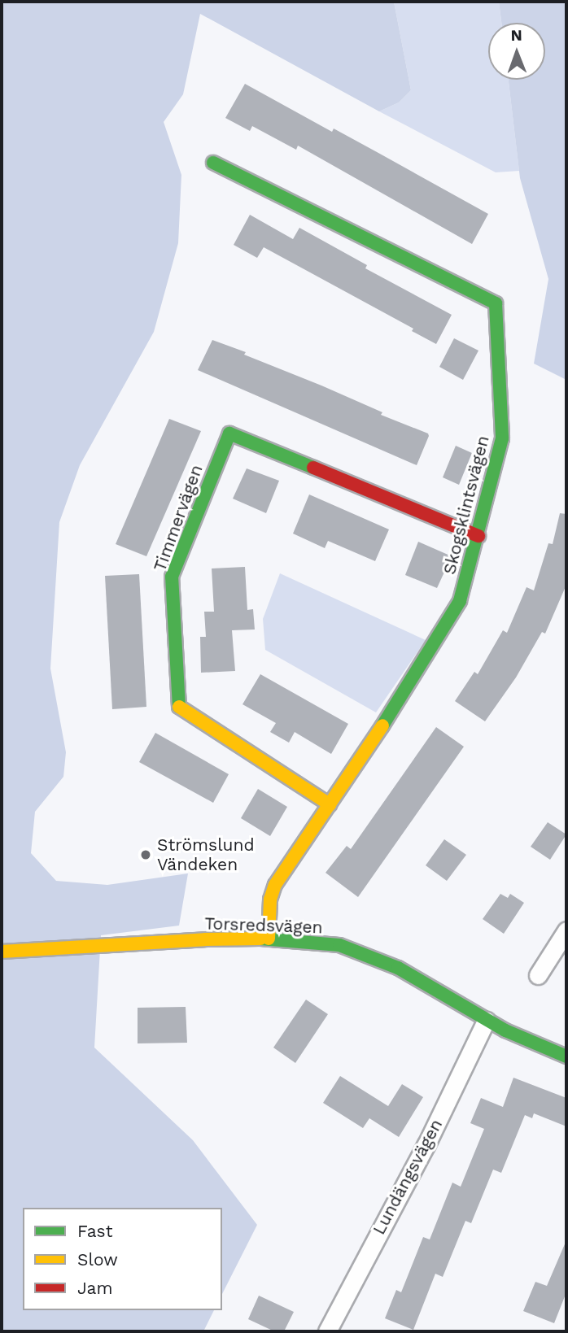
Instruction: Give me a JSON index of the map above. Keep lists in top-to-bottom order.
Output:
{
  "streets": {
    "street": [
      "Skogsklintsvägen",
      "Timmervägen",
      "Torsredsvägen",
      "Lundängsvägen"
    ]
  },
  "crossings": [
    ["Skogsklintsvägen", "Timmervägen"],
    ["Skogsklintsvägen", "Torsredsvägen"],
    ["Torsredsvägen", "Lundängsvägen"]
  ],
  "places": ["Strömslund Vändeken"],
  "legend": ["Fast", "Slow", "Jam"],
  "north": "top"
}
